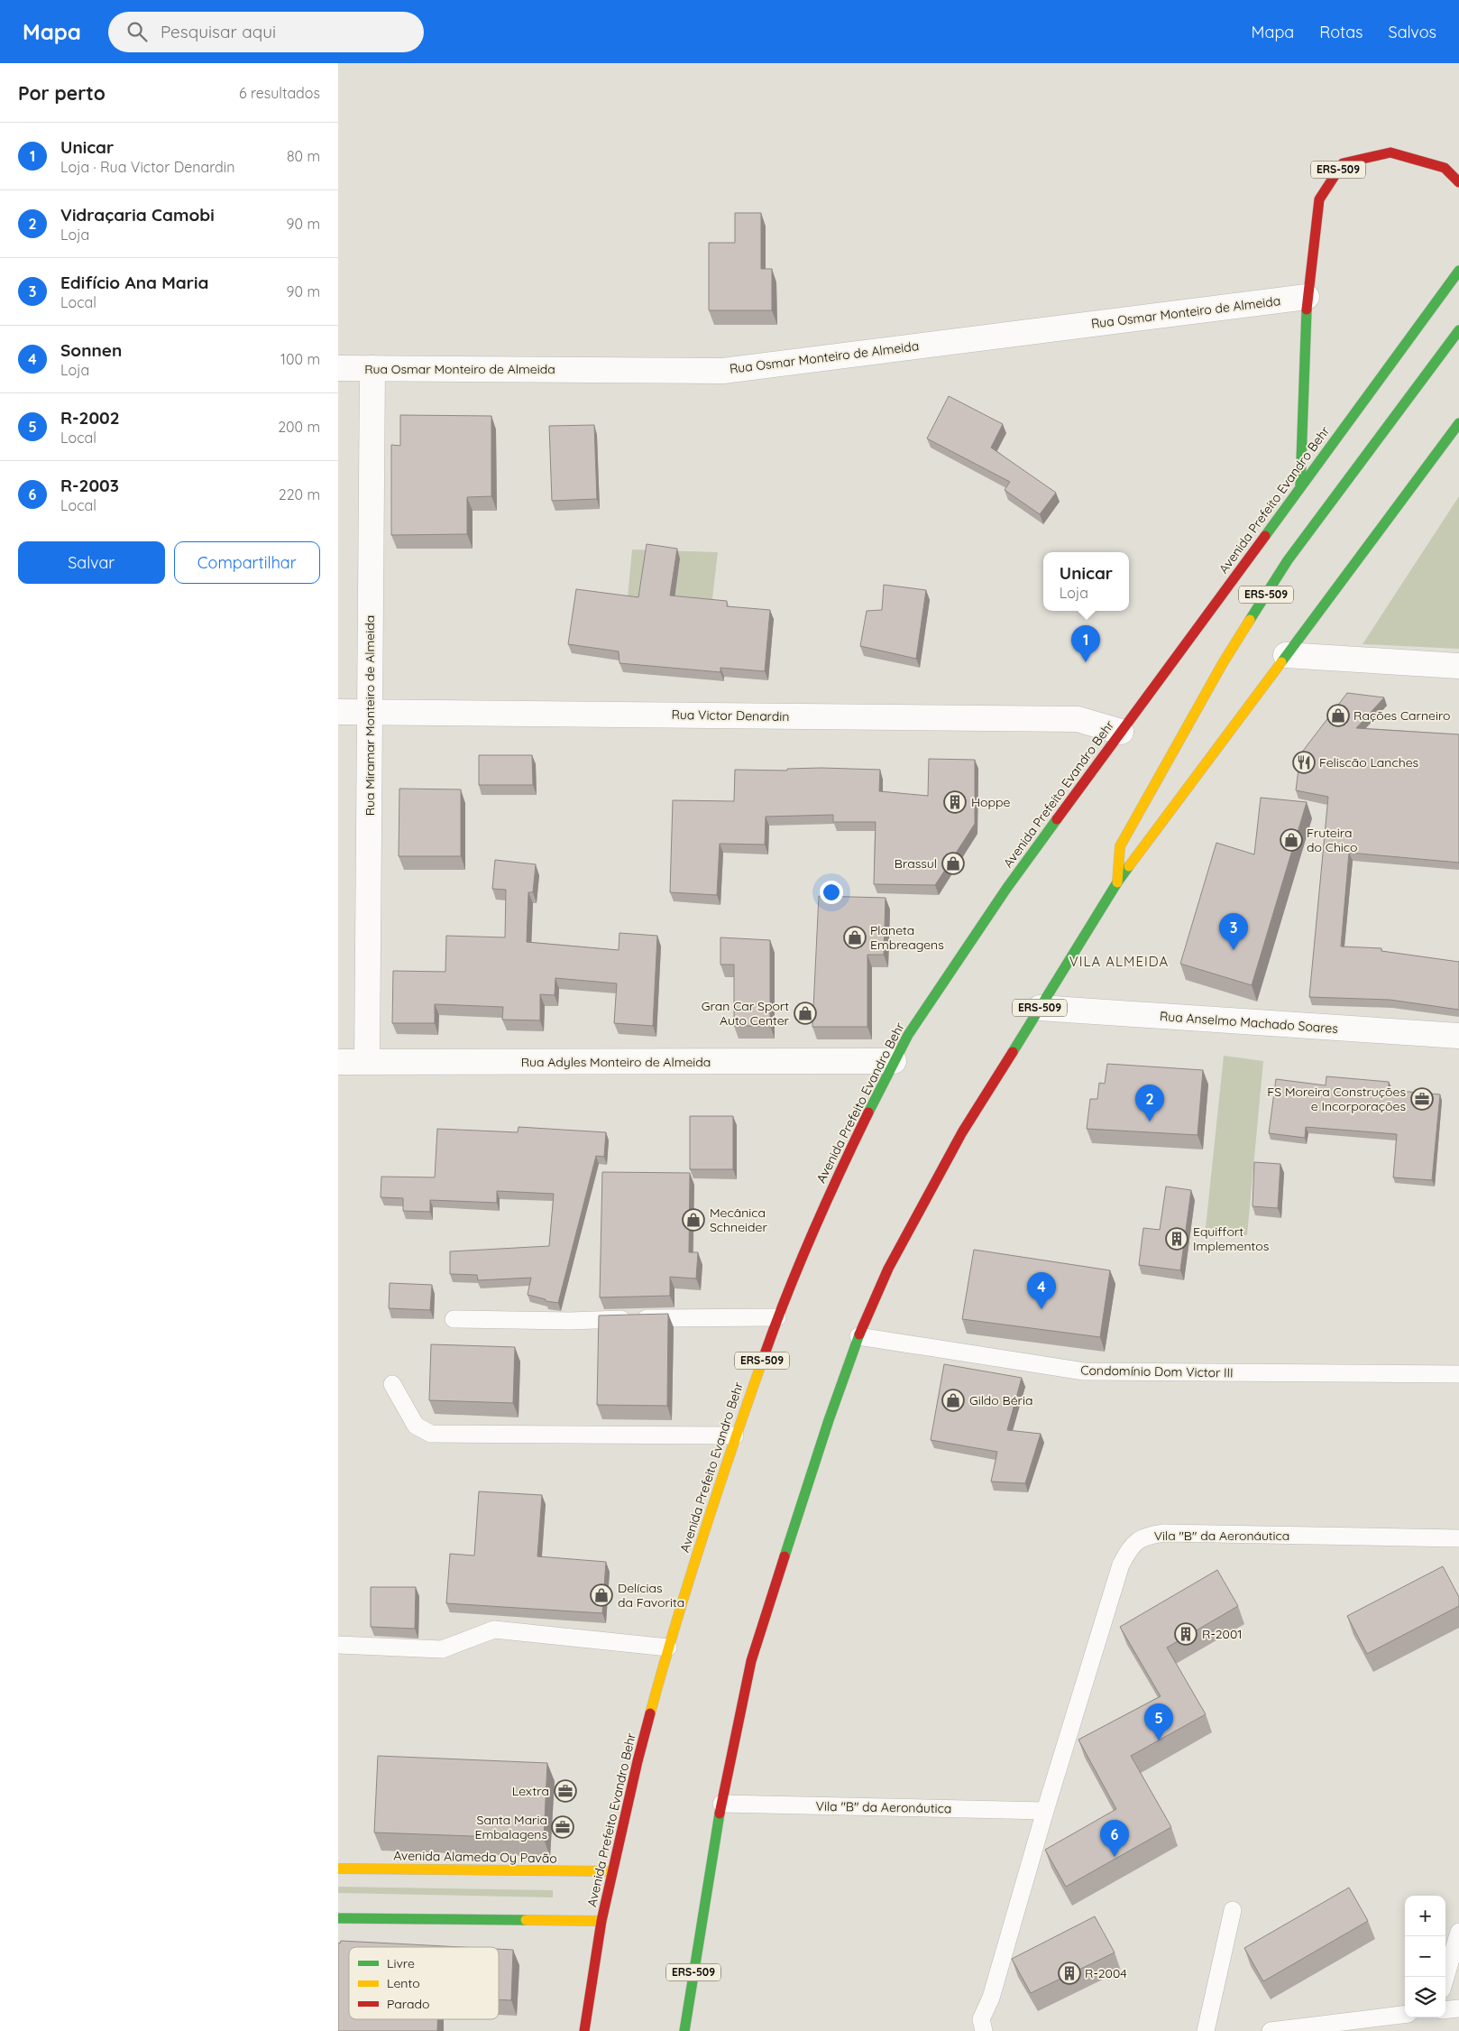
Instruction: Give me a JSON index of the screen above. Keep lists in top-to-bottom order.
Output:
{
  "streets": {
    "main road": ["ERS-509", "Avenida Prefeito Evandro Behr", "Avenida Alameda Oy Pavão"],
    "street": [
      "Rua Osmar Monteiro de Almeida",
      "Rua Miramar Monteiro de Almeida",
      "Rua Victor Denardin",
      "Rua Anselmo Machado Soares",
      "Rua Adyles Monteiro de Almeida"
    ],
    "lane": ["Condomínio Dom Victor III", "Vila \"B\" da Aeronáutica"]
  },
  "crossings": [
    ["ERS-509", "Rua Osmar Monteiro de Almeida"],
    ["ERS-509", "Avenida Prefeito Evandro Behr"],
    ["ERS-509", "Rua Anselmo Machado Soares"],
    ["ERS-509", "Condomínio Dom Victor III"],
    ["ERS-509", "Vila \"B\" da Aeronáutica"],
    ["Rua Osmar Monteiro de Almeida", "Rua Miramar Monteiro de Almeida"],
    ["Avenida Prefeito Evandro Behr", "Rua Victor Denardin"],
    ["Avenida Prefeito Evandro Behr", "Rua Adyles Monteiro de Almeida"],
    ["Avenida Prefeito Evandro Behr", "Avenida Alameda Oy Pavão"],
    ["Rua Miramar Monteiro de Almeida", "Rua Victor Denardin"],
    ["Rua Miramar Monteiro de Almeida", "Rua Adyles Monteiro de Almeida"]
  ],
  "districts": ["VILA ALMEIDA"],
  "places": {
    "shop": [
      "Rações Carneiro",
      "Fruteira do Chico",
      "Brassul",
      "Planeta Embreagens",
      "Gran Car Sport Auto Center",
      "Mecânica Schneider",
      "Gildo Béria",
      "Delícias da Favorita"
    ],
    "restaurant": ["Feliscão Lanches"],
    "building": [
      "Hoppe",
      "Equiffort Implementos",
      "R-2001",
      "R-2004"
    ],
    "office": ["FS Moreira Construções e Incorporações", "Lextra", "Santa Maria Embalagens"]
  },
  "legend": ["Livre", "Lento", "Parado"],
  "page": {
    "header": "Mapa",
    "search": "Pesquisar aqui",
    "nav": ["Mapa", "Rotas", "Salvos"],
    "heading": ["Por perto", "6 resultados"],
    "list": [
      {
        "mark": "1",
        "name": "Unicar",
        "note": "Loja · Rua Victor Denardin",
        "value": "80 m"
      },
      {
        "mark": "2",
        "name": "Vidraçaria Camobi",
        "note": "Loja",
        "value": "90 m"
      },
      {
        "mark": "3",
        "name": "Edifício Ana Maria",
        "note": "Local",
        "value": "90 m"
      },
      {
        "mark": "4",
        "name": "Sonnen",
        "note": "Loja",
        "value": "100 m"
      },
      {
        "mark": "5",
        "name": "R-2002",
        "note": "Local",
        "value": "200 m"
      },
      {
        "mark": "6",
        "name": "R-2003",
        "note": "Local",
        "value": "220 m"
      }
    ],
    "buttons": ["Salvar", "Compartilhar"],
    "popup": ["Unicar", "Loja"],
    "pins": [
      "1",
      "3",
      "2",
      "4",
      "5",
      "6"
    ],
    "map_buttons": ["+", "−"]
  }
}
